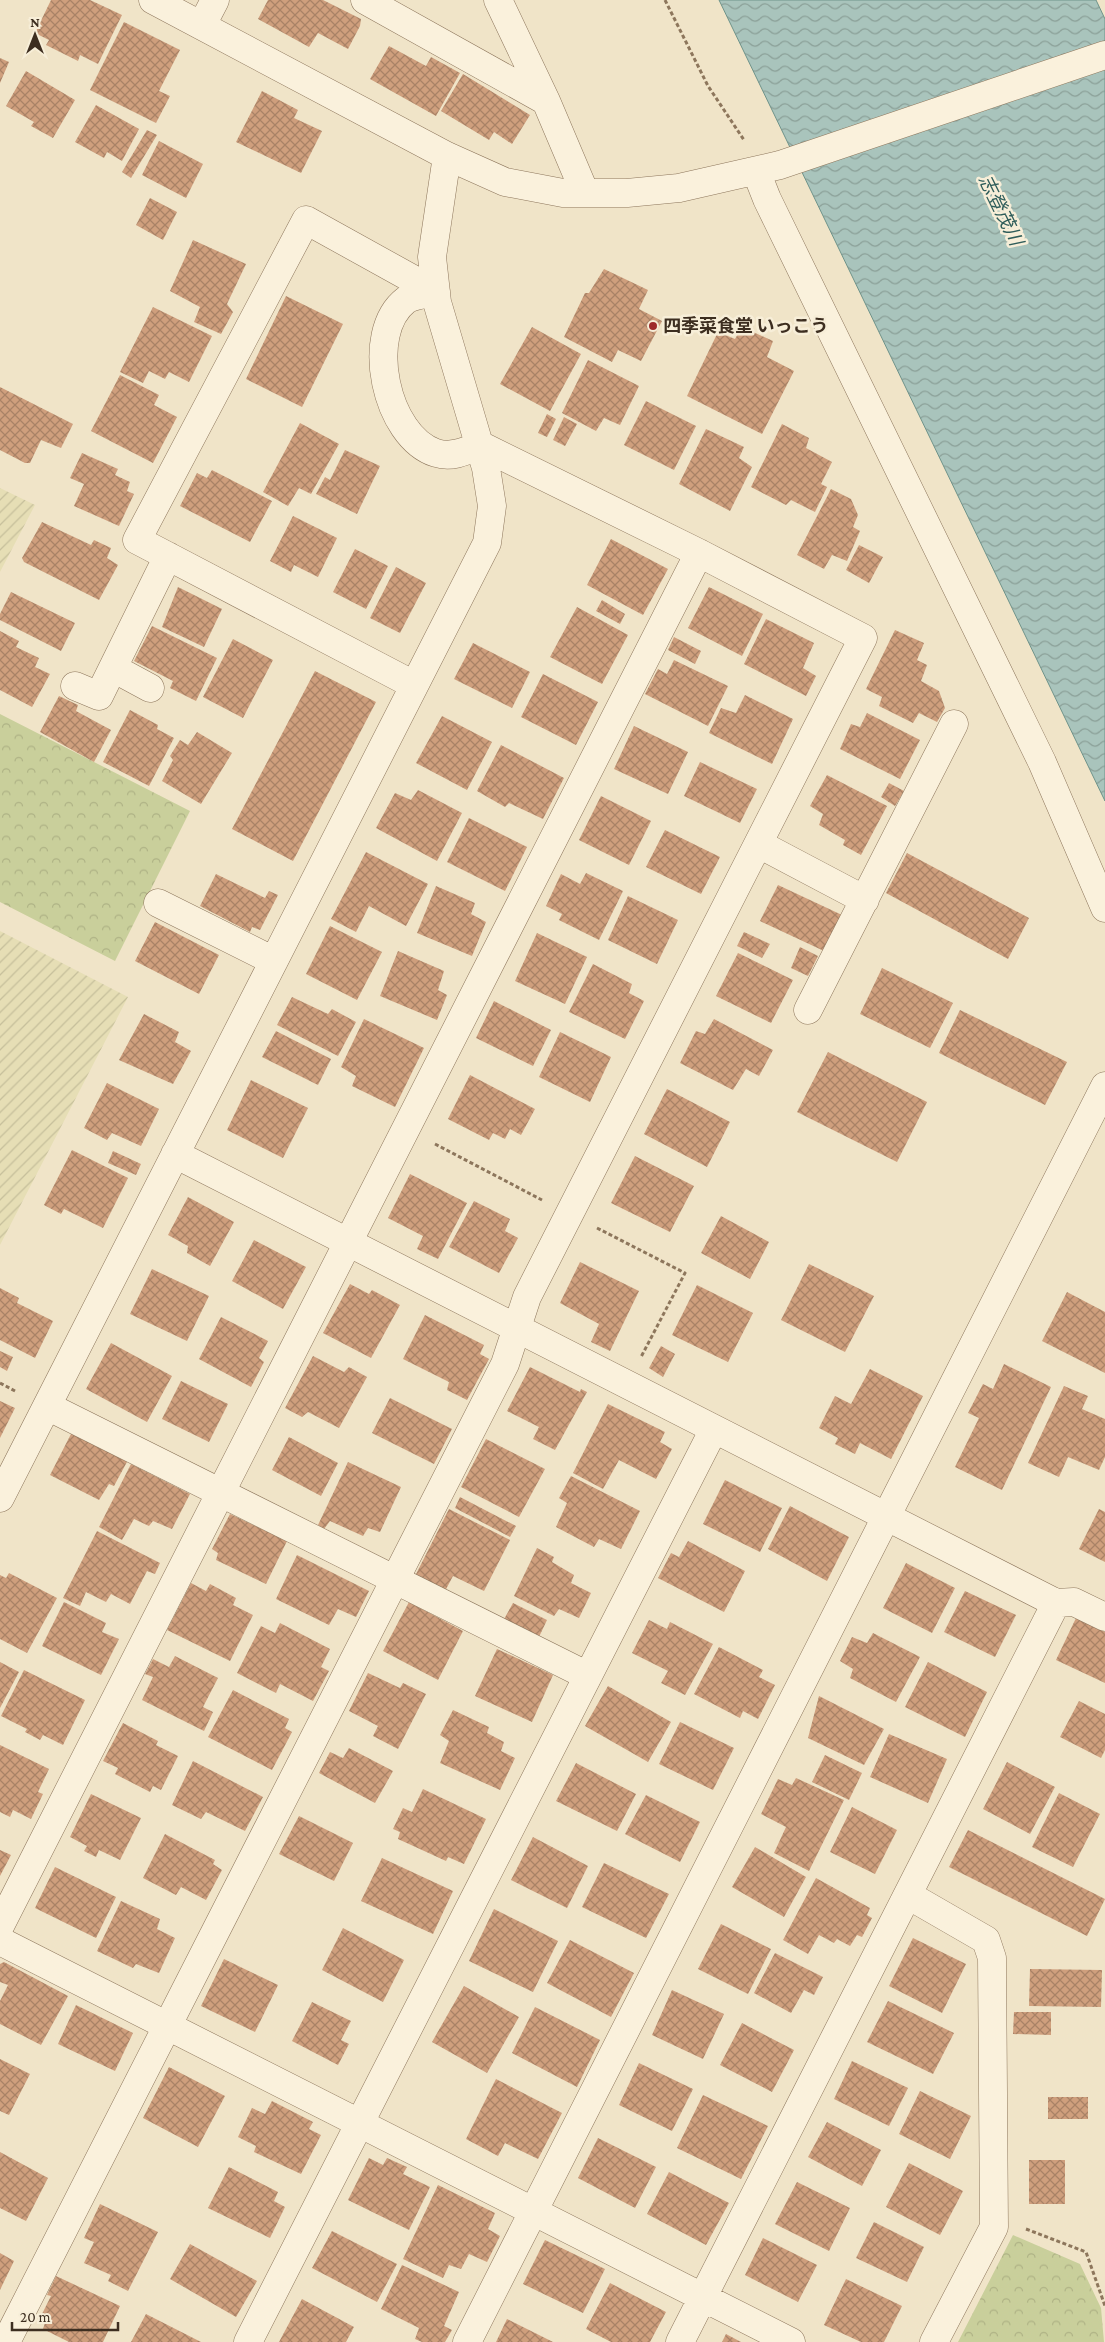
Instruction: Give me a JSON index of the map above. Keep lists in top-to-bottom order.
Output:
{
  "water": ["志登茂川"],
  "places": ["四季菜食堂 いっこう"],
  "scale_bar": "20 m",
  "north": "top"
}
